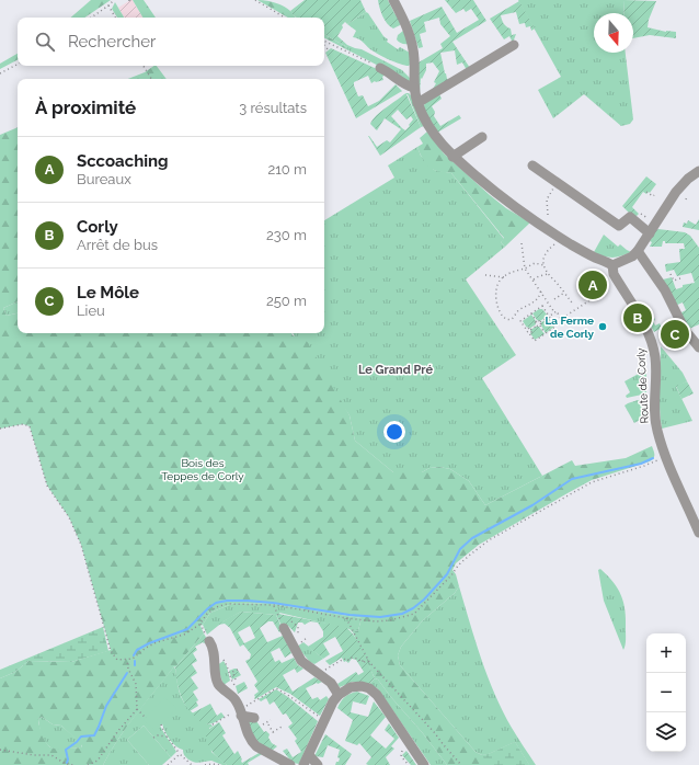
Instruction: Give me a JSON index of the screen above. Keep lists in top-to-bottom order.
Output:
{
  "streets": {
    "street": ["Route de Corly"]
  },
  "districts": ["Le Grand Pré"],
  "parks": ["Bois des Teppes de Corly"],
  "places": ["La Ferme de Corly"],
  "north": "bottom",
  "page": {
    "search": "Rechercher",
    "heading": ["À proximité", "3 résultats"],
    "list": [
      {
        "mark": "A",
        "name": "Sccoaching",
        "note": "Bureaux",
        "value": "210 m"
      },
      {
        "mark": "B",
        "name": "Corly",
        "note": "Arrêt de bus",
        "value": "230 m"
      },
      {
        "mark": "C",
        "name": "Le Môle",
        "note": "Lieu",
        "value": "250 m"
      }
    ],
    "pins": ["A", "B", "C"],
    "map_buttons": ["+", "−"]
  }
}
